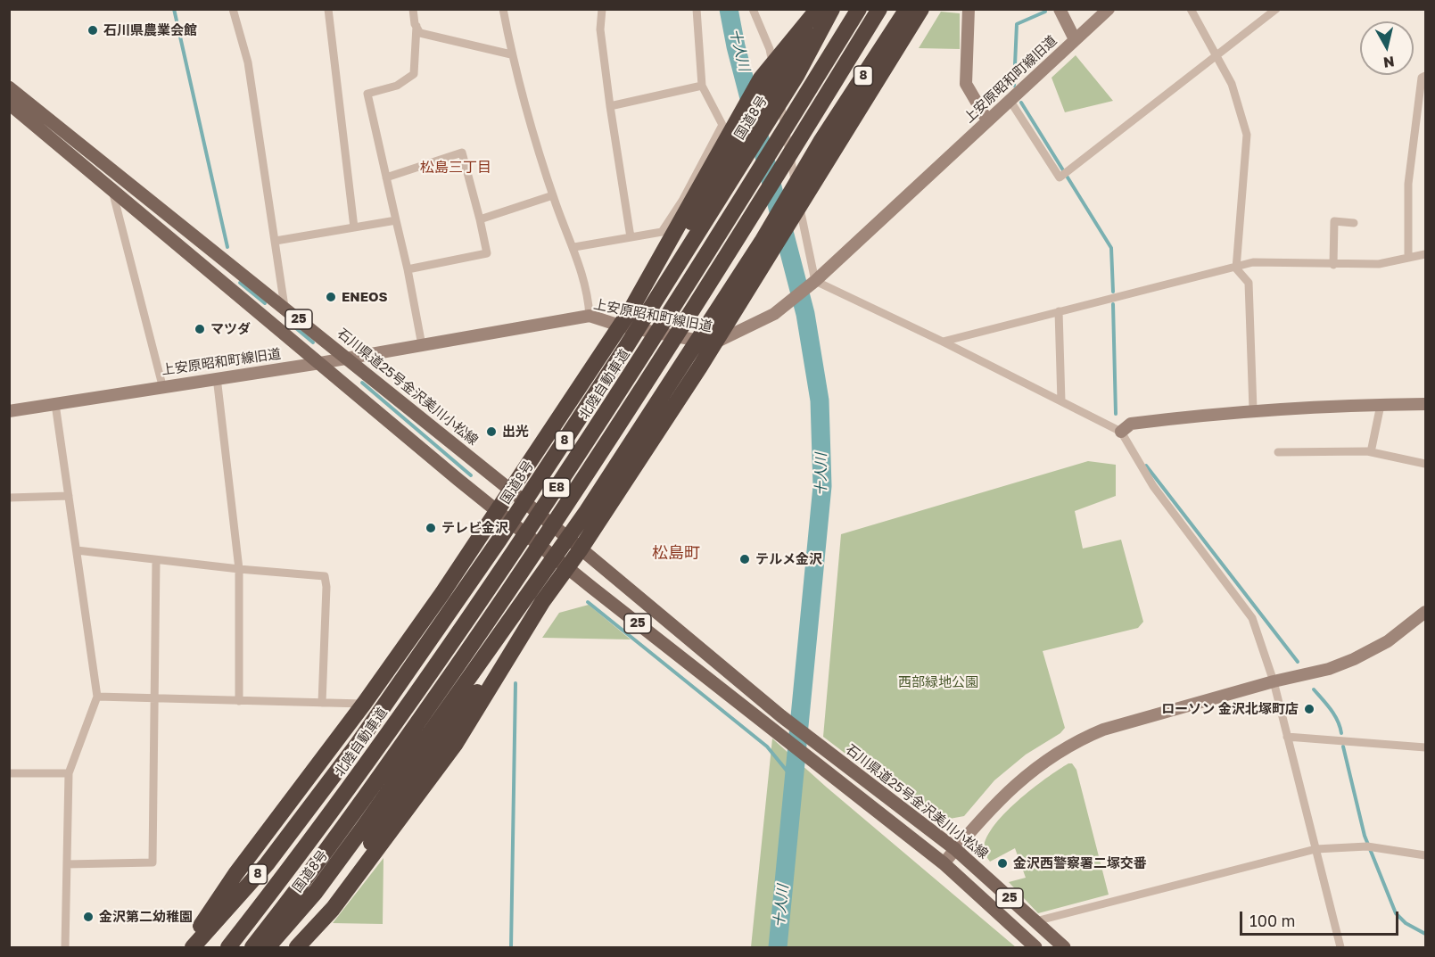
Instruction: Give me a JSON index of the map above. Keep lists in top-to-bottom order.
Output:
{
  "streets": {
    "highway": [
      "8",
      "国道8号",
      "北陸自動車道",
      "E8"
    ],
    "main road": ["25", "石川県道25号金沢美川小松線"],
    "street": ["上安原昭和町線旧道"]
  },
  "crossings": [
    ["8", "上安原昭和町線旧道"],
    ["8", "石川県道25号金沢美川小松線"],
    ["上安原昭和町線旧道", "石川県道25号金沢美川小松線"],
    ["25", "石川県道25号金沢美川小松線"]
  ],
  "districts": ["松島三丁目", "松島町"],
  "water": ["十人川"],
  "parks": ["西部緑地公園"],
  "places": [
    "石川県農業会館",
    "ENEOS",
    "マツダ",
    "出光",
    "テレビ金沢",
    "テルメ金沢",
    "ローソン 金沢北塚町店",
    "金沢西警察署二塚交番",
    "金沢第二幼稚園"
  ],
  "scale_bar": "100 m",
  "north": "bottom"
}
